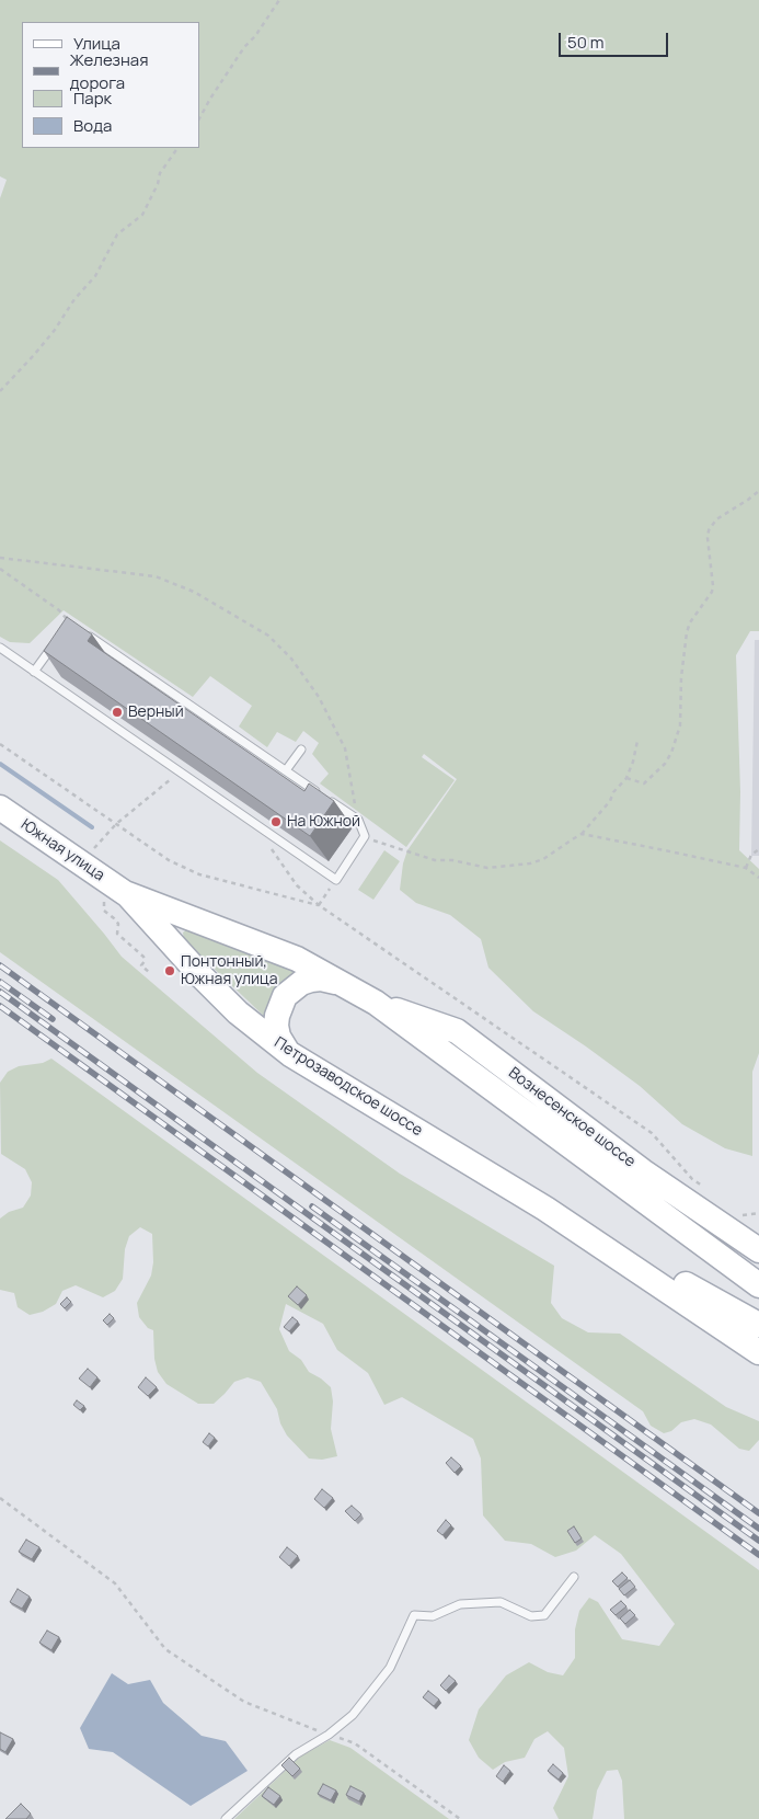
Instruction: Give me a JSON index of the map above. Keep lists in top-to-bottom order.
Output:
{
  "streets": {
    "main road": ["Южная улица", "Петрозаводское шоссе", "Вознесенское шоссе"]
  },
  "crossings": [
    ["Южная улица", "Петрозаводское шоссе"]
  ],
  "places": ["Верный", "На Южной", "Понтонный, Южная улица"],
  "legend": [
    "Улица",
    "Железная дорога",
    "Парк",
    "Вода"
  ],
  "scale_bar": "50 m"
}
